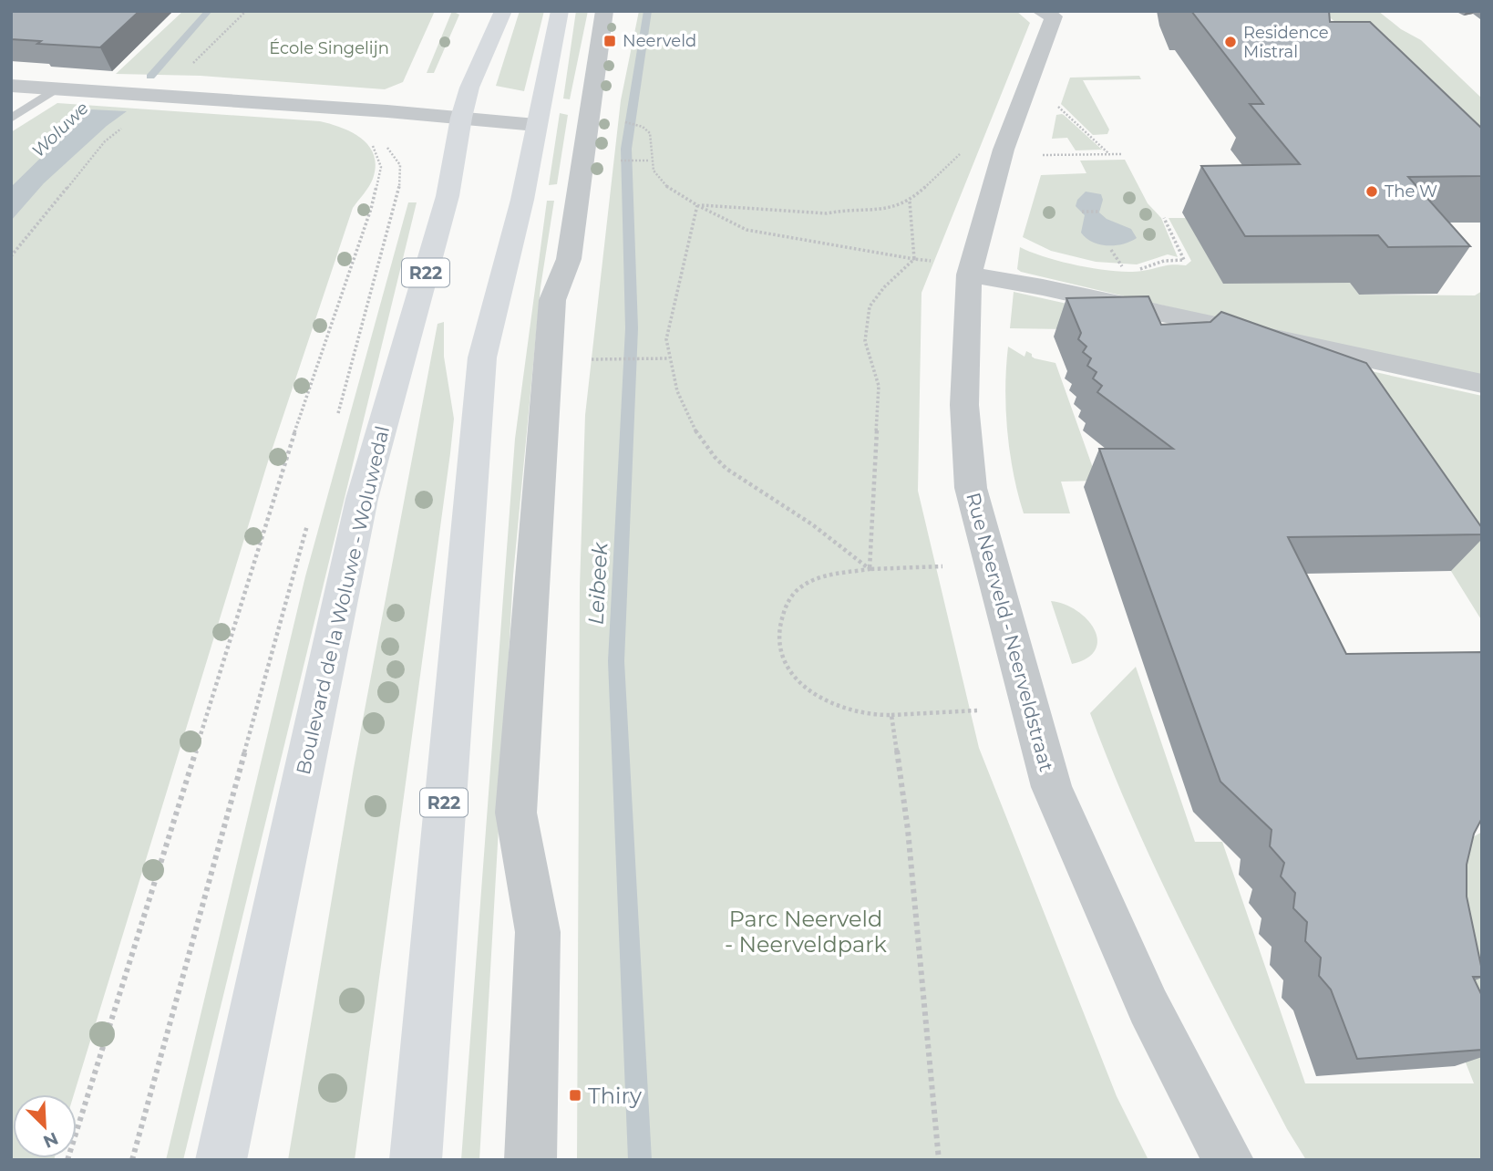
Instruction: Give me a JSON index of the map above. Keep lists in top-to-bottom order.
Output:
{
  "streets": {
    "highway": ["R22", "Boulevard de la Woluwe - Woluwedal"],
    "street": ["Rue Neerveld - Neerveldstraat"]
  },
  "water": ["Woluwe", "Leibeek"],
  "parks": ["École Singelijn", "Parc Neerveld - Neerveldpark"],
  "places": {
    "transit": ["Neerveld", "Thiry"],
    "other": ["Residence Mistral", "The W"]
  },
  "north": "bottom right"
}
